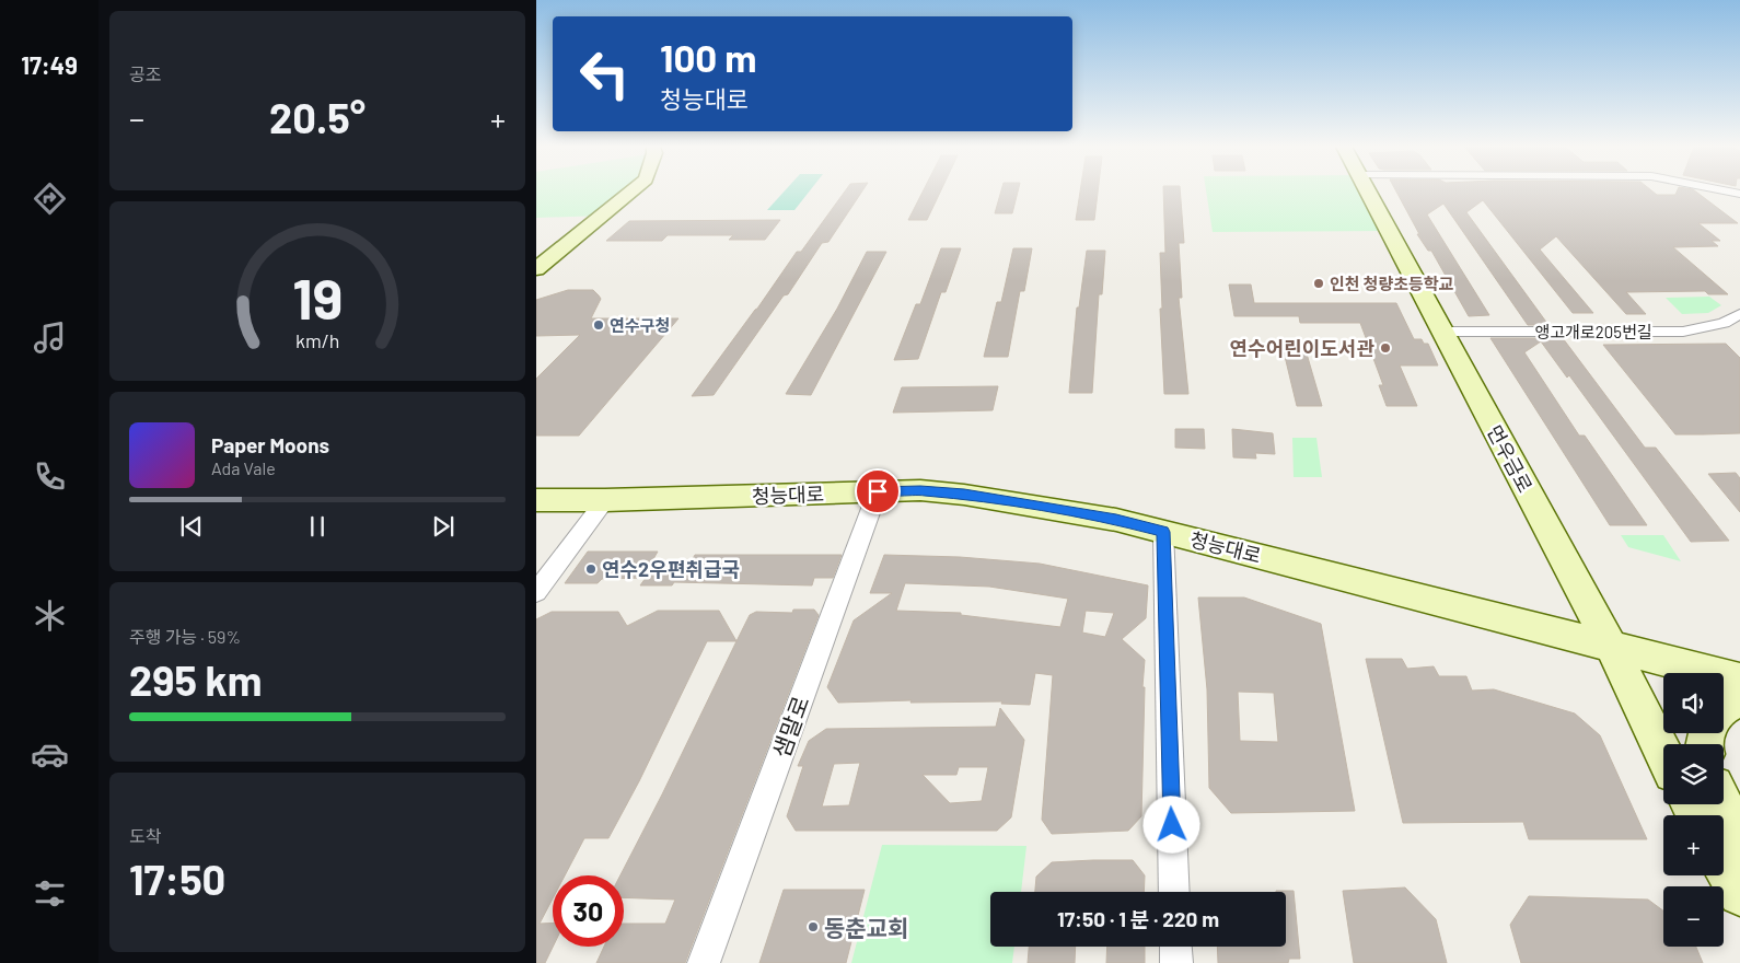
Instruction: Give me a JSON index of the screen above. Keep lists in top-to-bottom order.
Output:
{
  "streets": {
    "main road": ["먼우금로", "청능대로"],
    "street": ["앵고개로205번길", "샘말로"]
  },
  "crossings": [
    ["앵고개로205번길", "먼우금로"],
    ["먼우금로", "청능대로"],
    ["청능대로", "샘말로"]
  ],
  "places": [
    "인천 청량초등학교",
    "연수구청",
    "연수어린이도서관",
    "연수2우편취급국",
    "동춘교회"
  ],
  "page": {
    "tabs": "17:49",
    "tile": [
      "공조",
      ["주행 가능 · 59%", "295 km"],
      ["도착", "17:50"]
    ],
    "turn": ["100 m", "청능대로"],
    "heat": ["−", "20.5°", "+"],
    "song": ["Paper Moons", "Ada Vale"],
    "map_buttons": ["+", "−"],
    "limit": "30",
    "trip": "17:50 · 1 분 · 220 m",
    "gauge": ["19", "km/h"]
  }
}
